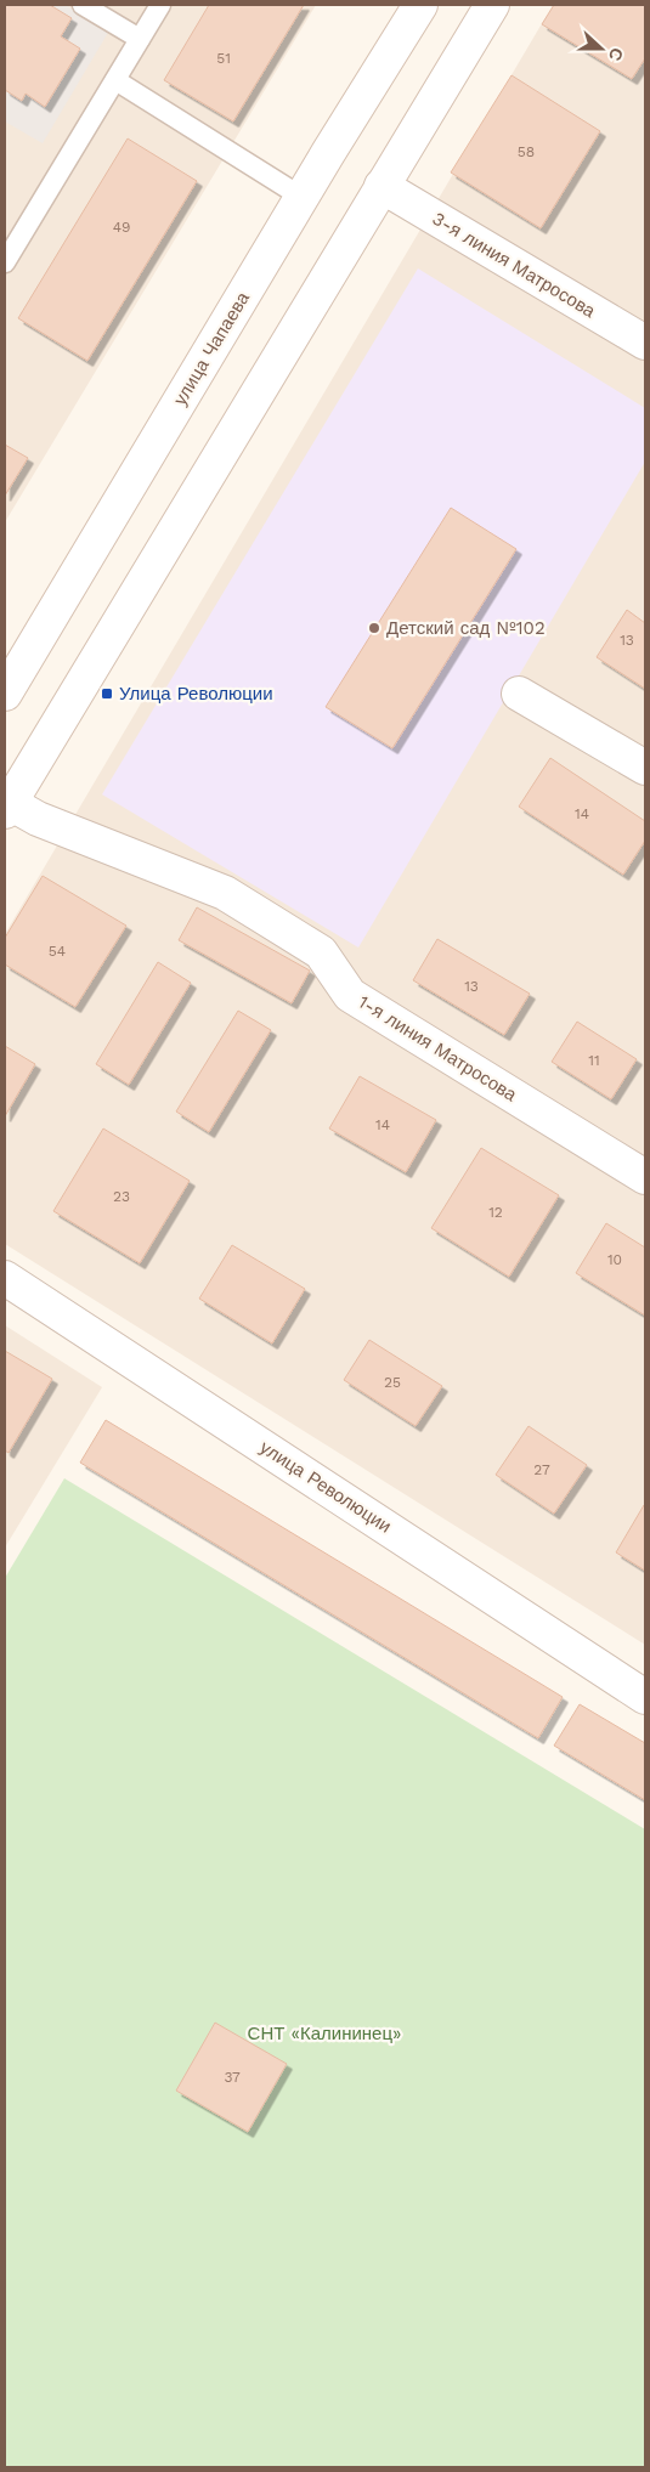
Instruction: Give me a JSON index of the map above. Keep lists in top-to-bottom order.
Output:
{
  "streets": {
    "street": [
      "3-я линия Матросова",
      "улица Чапаева",
      "1-я линия Матросова",
      "улица Революции"
    ]
  },
  "parks": ["СНТ «Калининец»"],
  "places": {
    "other": ["Детский сад №102"],
    "transit": ["Улица Революции"]
  },
  "house_numbers": [
    "51",
    "58",
    "49",
    "13",
    "14",
    "54",
    "13",
    "11",
    "14",
    "23",
    "12",
    "10",
    "25",
    "27",
    "37"
  ],
  "north": "right"
}
